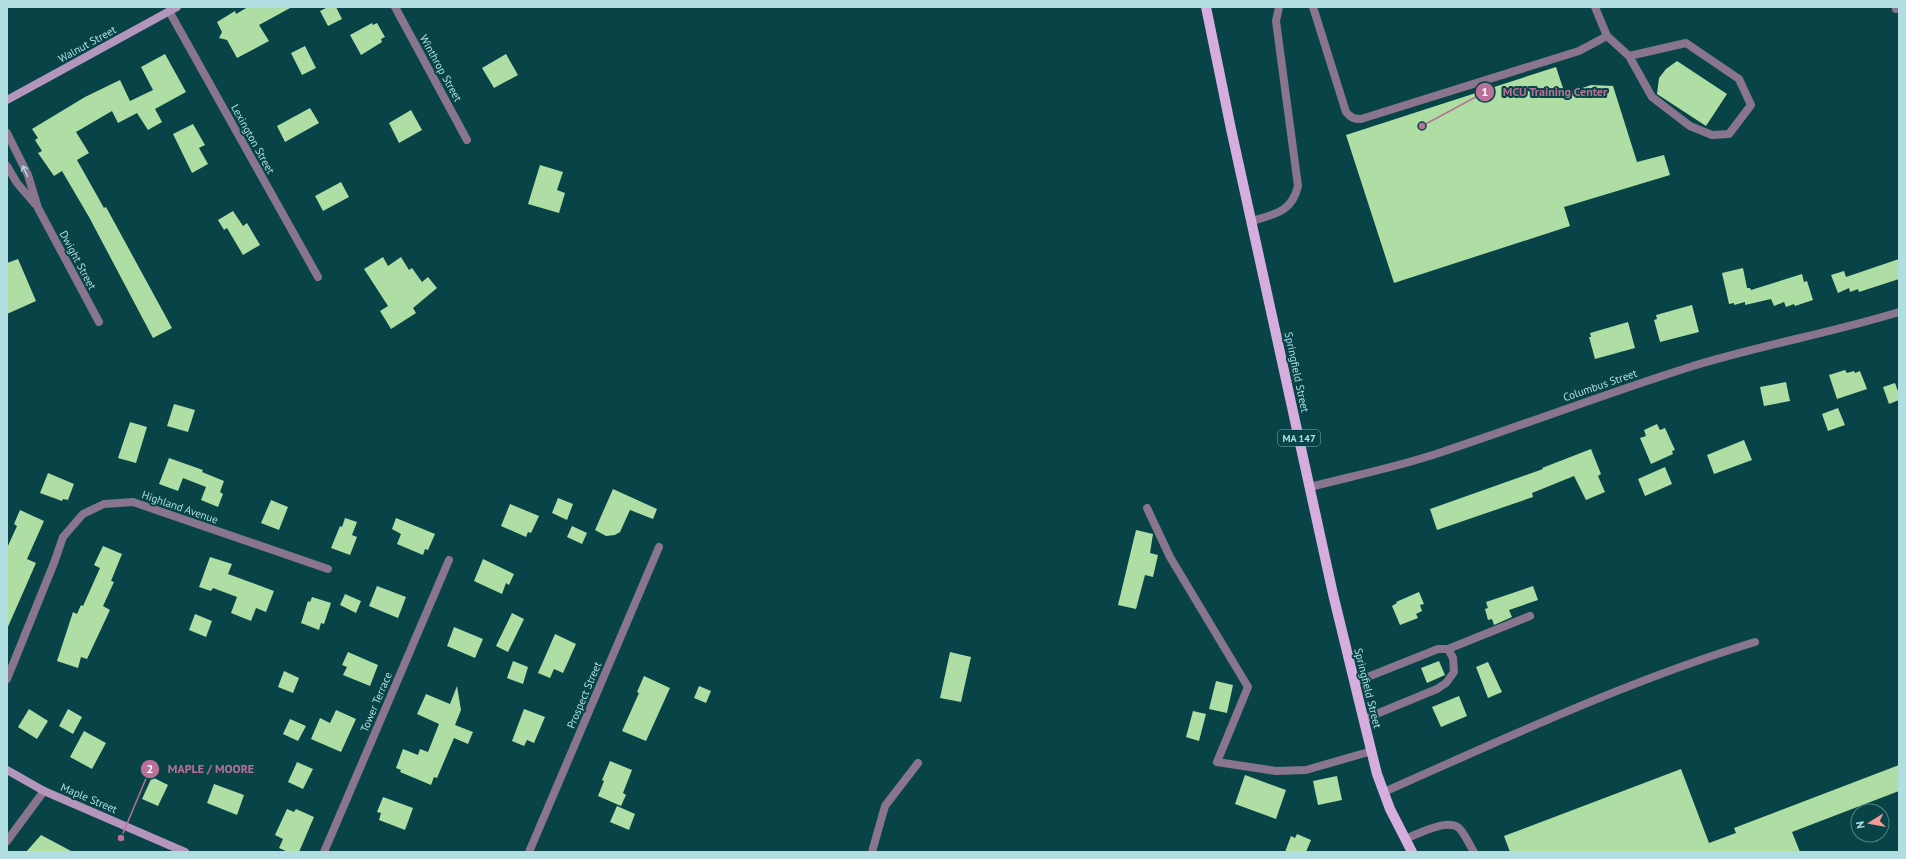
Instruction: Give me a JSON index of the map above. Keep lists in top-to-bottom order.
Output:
{
  "streets": {
    "main road": [
      "Walnut Street",
      "Springfield Street",
      "MA 147",
      "Maple Street"
    ],
    "street": [
      "Winthrop Street",
      "Lexington Street",
      "Dwight Street",
      "Columbus Street",
      "Highland Avenue",
      "Prospect Street",
      "Tower Terrace"
    ]
  },
  "crossings": [
    ["Walnut Street", "Lexington Street"],
    ["Springfield Street", "Columbus Street"]
  ],
  "places": ["MCU Training Center", "MAPLE / MOORE"],
  "north": "left"
}
